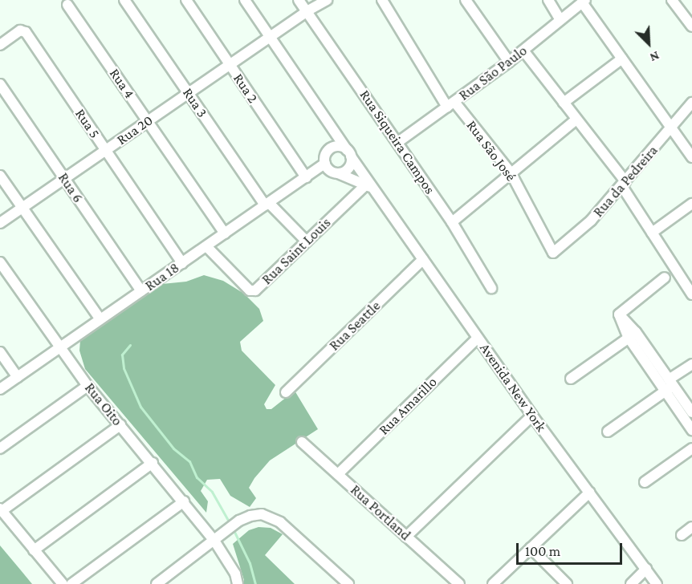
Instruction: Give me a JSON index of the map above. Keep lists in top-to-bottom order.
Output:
{
  "streets": {
    "street": [
      "Rua São Paulo",
      "Rua 4",
      "Rua 2",
      "Rua 3",
      "Rua 5",
      "Rua 20",
      "Rua Siqueira Campos",
      "Rua São José",
      "Rua da Pedreira",
      "Rua 6",
      "Rua Saint Louis",
      "Rua 18",
      "Rua Seattle",
      "Avenida New York",
      "Rua Oito",
      "Rua Amarillo",
      "Rua Portland"
    ]
  },
  "crossings": [
    ["Rua São Paulo", "Rua Siqueira Campos"],
    ["Rua São Paulo", "Rua São José"],
    ["Rua 4", "Rua 20"],
    ["Rua 4", "Rua 18"],
    ["Rua 2", "Rua 20"],
    ["Rua 2", "Rua 18"],
    ["Rua 3", "Rua 20"],
    ["Rua 3", "Rua Saint Louis"],
    ["Rua 3", "Rua 18"],
    ["Rua 5", "Rua 20"],
    ["Rua 5", "Rua 18"],
    ["Rua 20", "Rua Siqueira Campos"],
    ["Rua 20", "Rua 6"],
    ["Rua 20", "Avenida New York"],
    ["Rua São José", "Rua da Pedreira"],
    ["Rua 6", "Rua 18"],
    ["Rua Saint Louis", "Rua 18"],
    ["Rua Saint Louis", "Avenida New York"],
    ["Rua 18", "Avenida New York"],
    ["Rua 18", "Rua Oito"],
    ["Rua Seattle", "Avenida New York"],
    ["Avenida New York", "Rua Amarillo"],
    ["Rua Amarillo", "Rua Portland"]
  ],
  "scale_bar": "100 m",
  "north": "bottom right"
}
